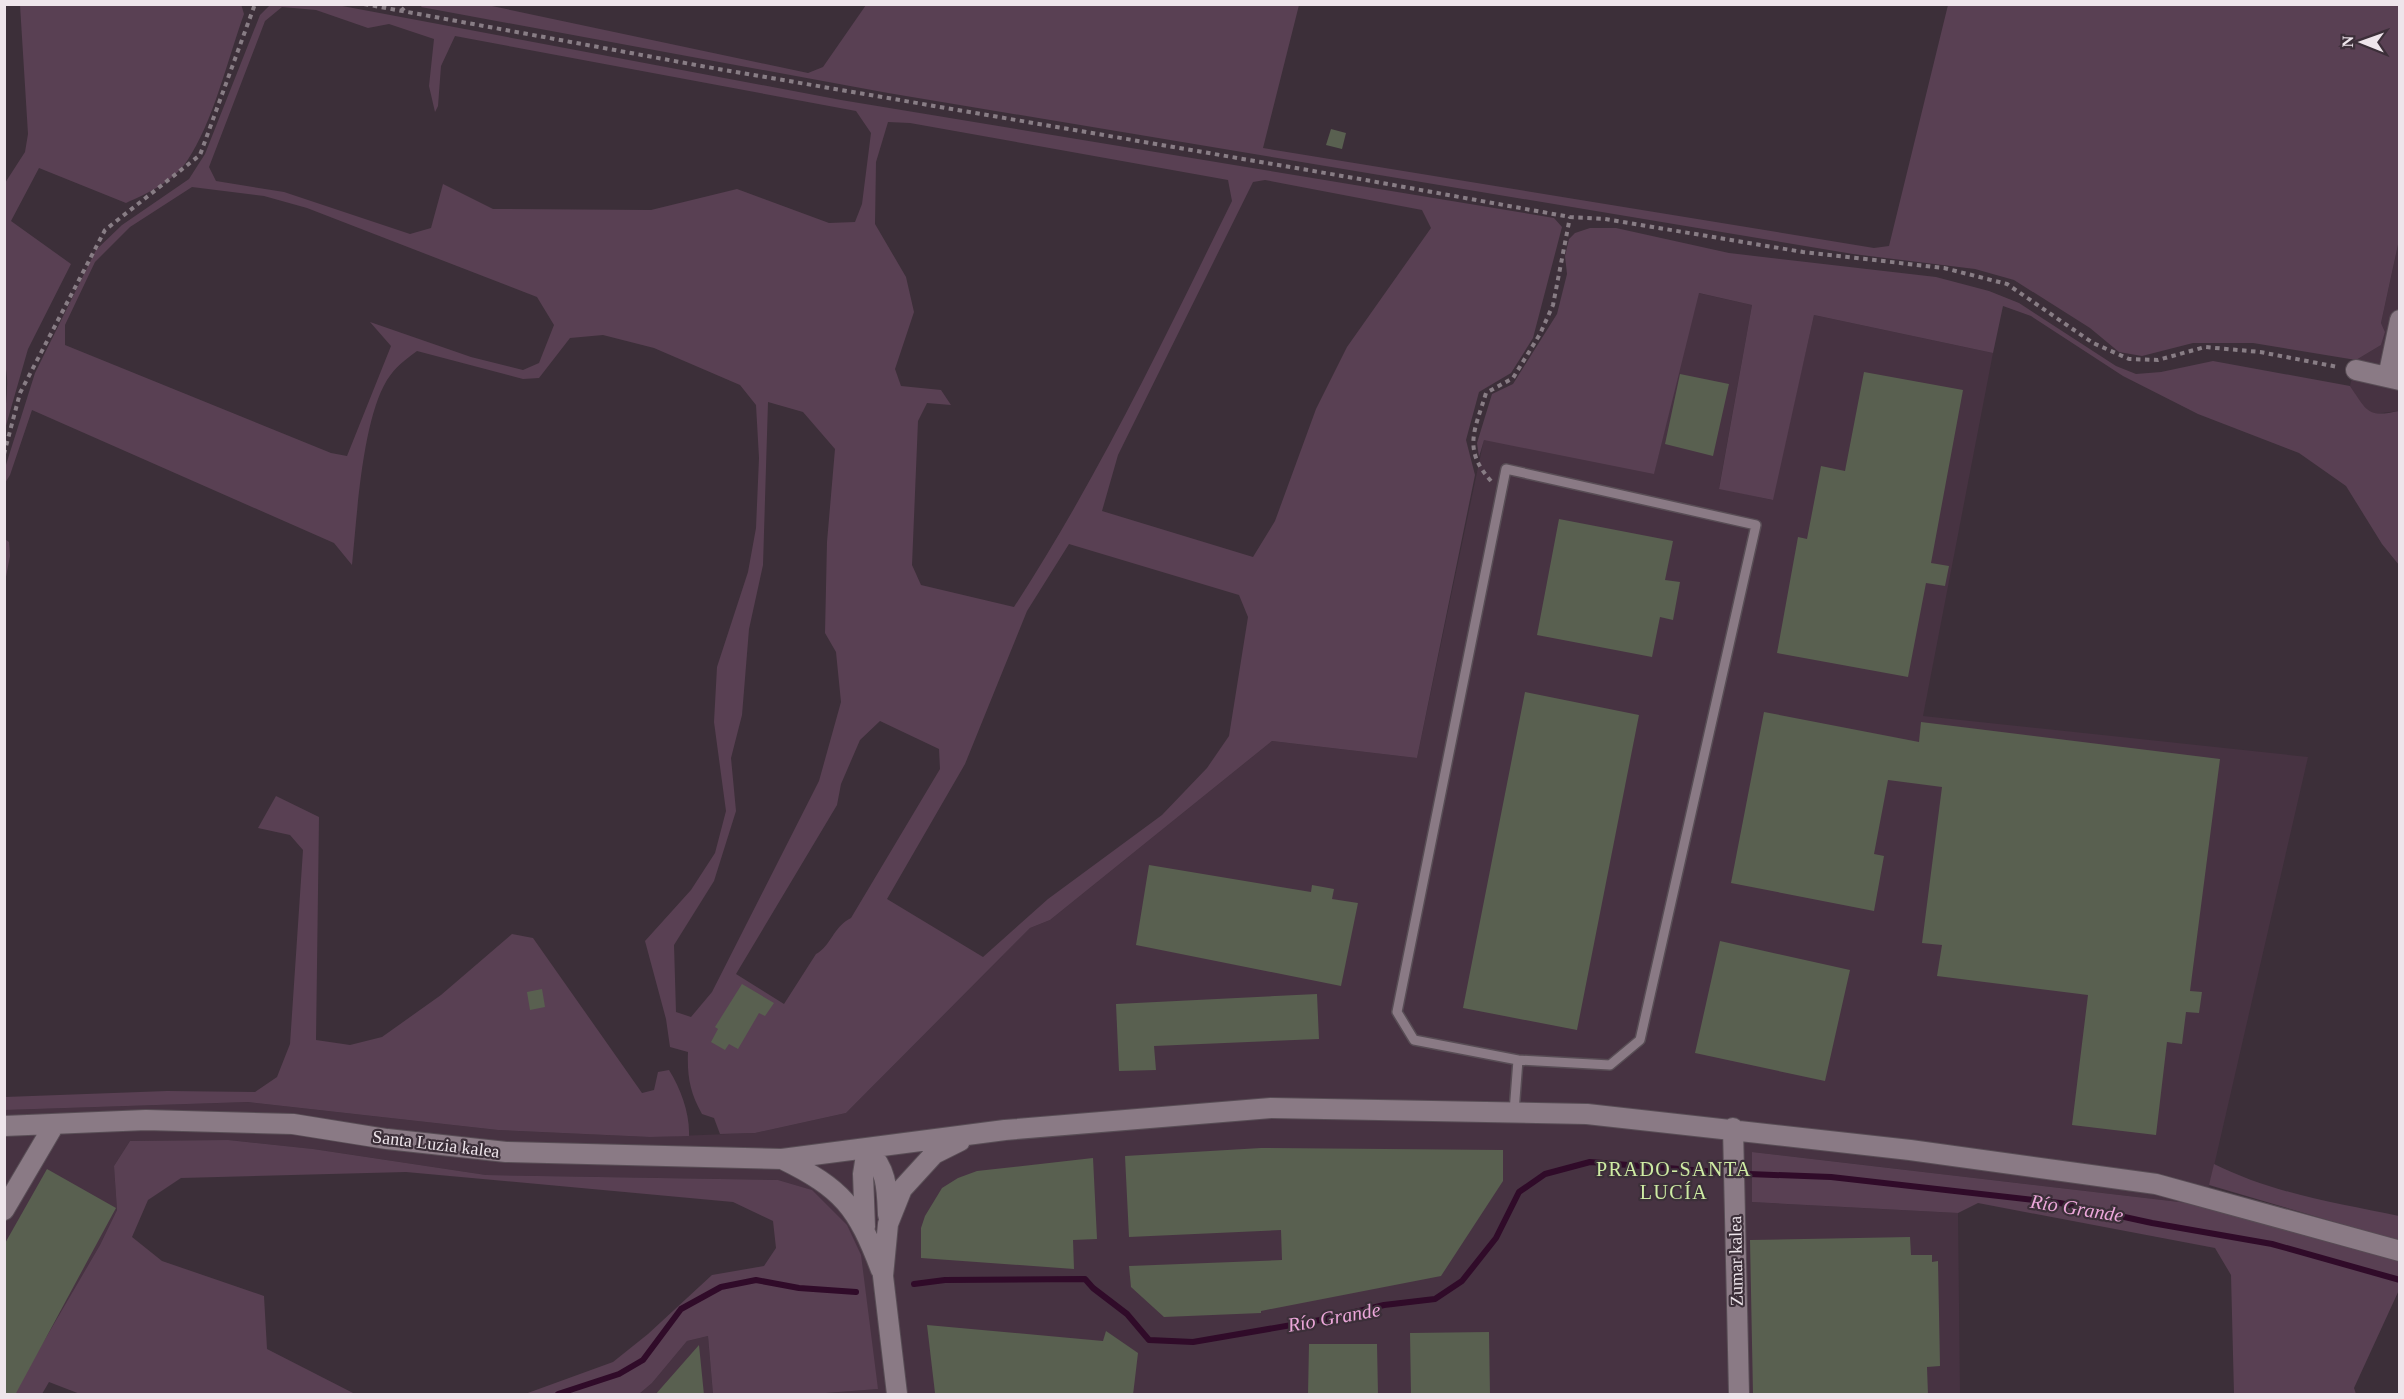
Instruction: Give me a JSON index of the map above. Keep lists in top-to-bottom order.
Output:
{
  "streets": {
    "street": ["Santa Luzia kalea", "Zumar kalea"]
  },
  "crossings": [
    ["Santa Luzia kalea", "Zumar kalea"]
  ],
  "districts": ["PRADO-SANTA LUCÍA"],
  "water": ["Río Grande"],
  "north": "left"
}
